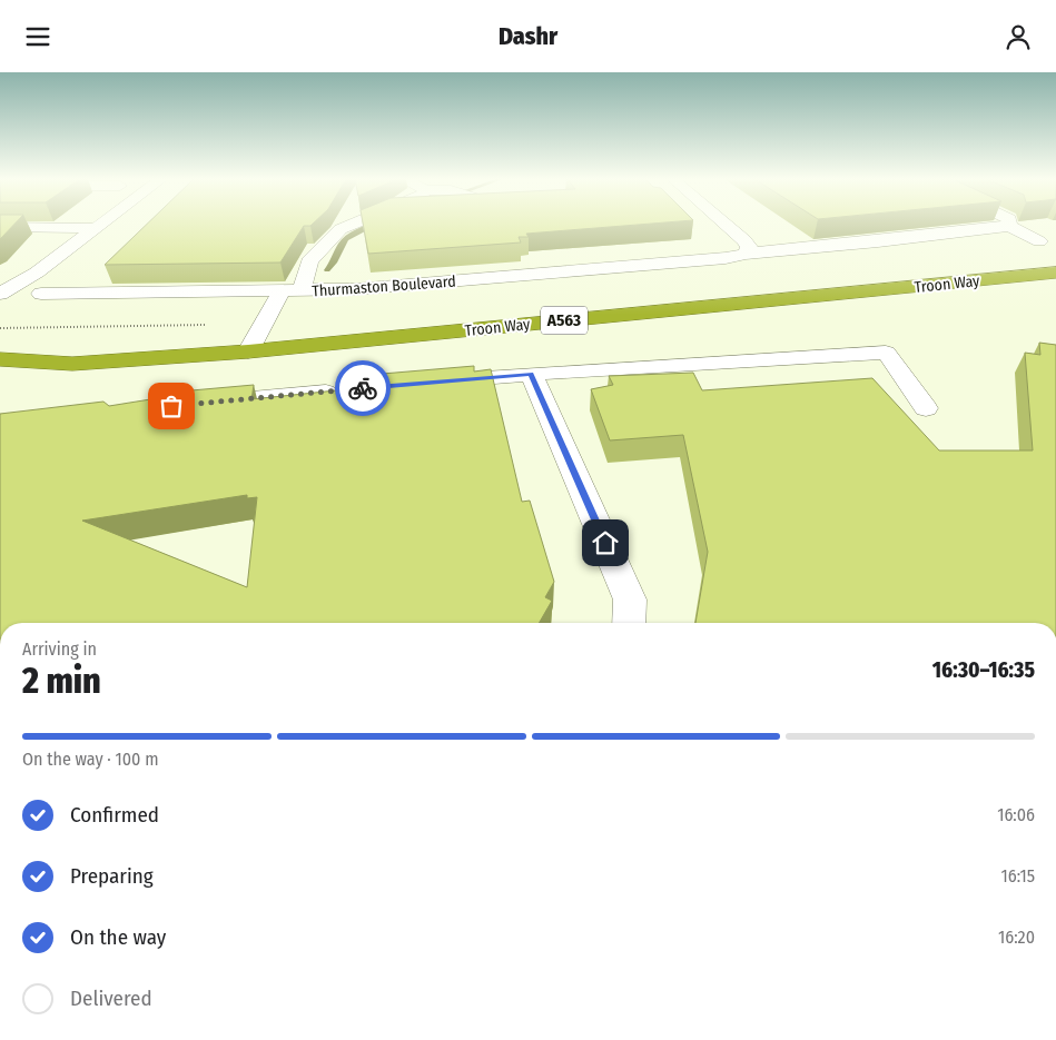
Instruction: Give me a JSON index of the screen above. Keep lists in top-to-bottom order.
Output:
{
  "streets": {
    "highway": ["Troon Way", "A563"],
    "street": ["Thurmaston Boulevard"]
  },
  "page": {
    "header": "Dashr",
    "heading": ["2 min", "Arriving in", "16:30–16:35"],
    "bar": "On the way · 100 m",
    "list": [
      ["Confirmed", "16:06"],
      ["Preparing", "16:15"],
      ["On the way", "16:20"],
      "Delivered"
    ]
  }
}
